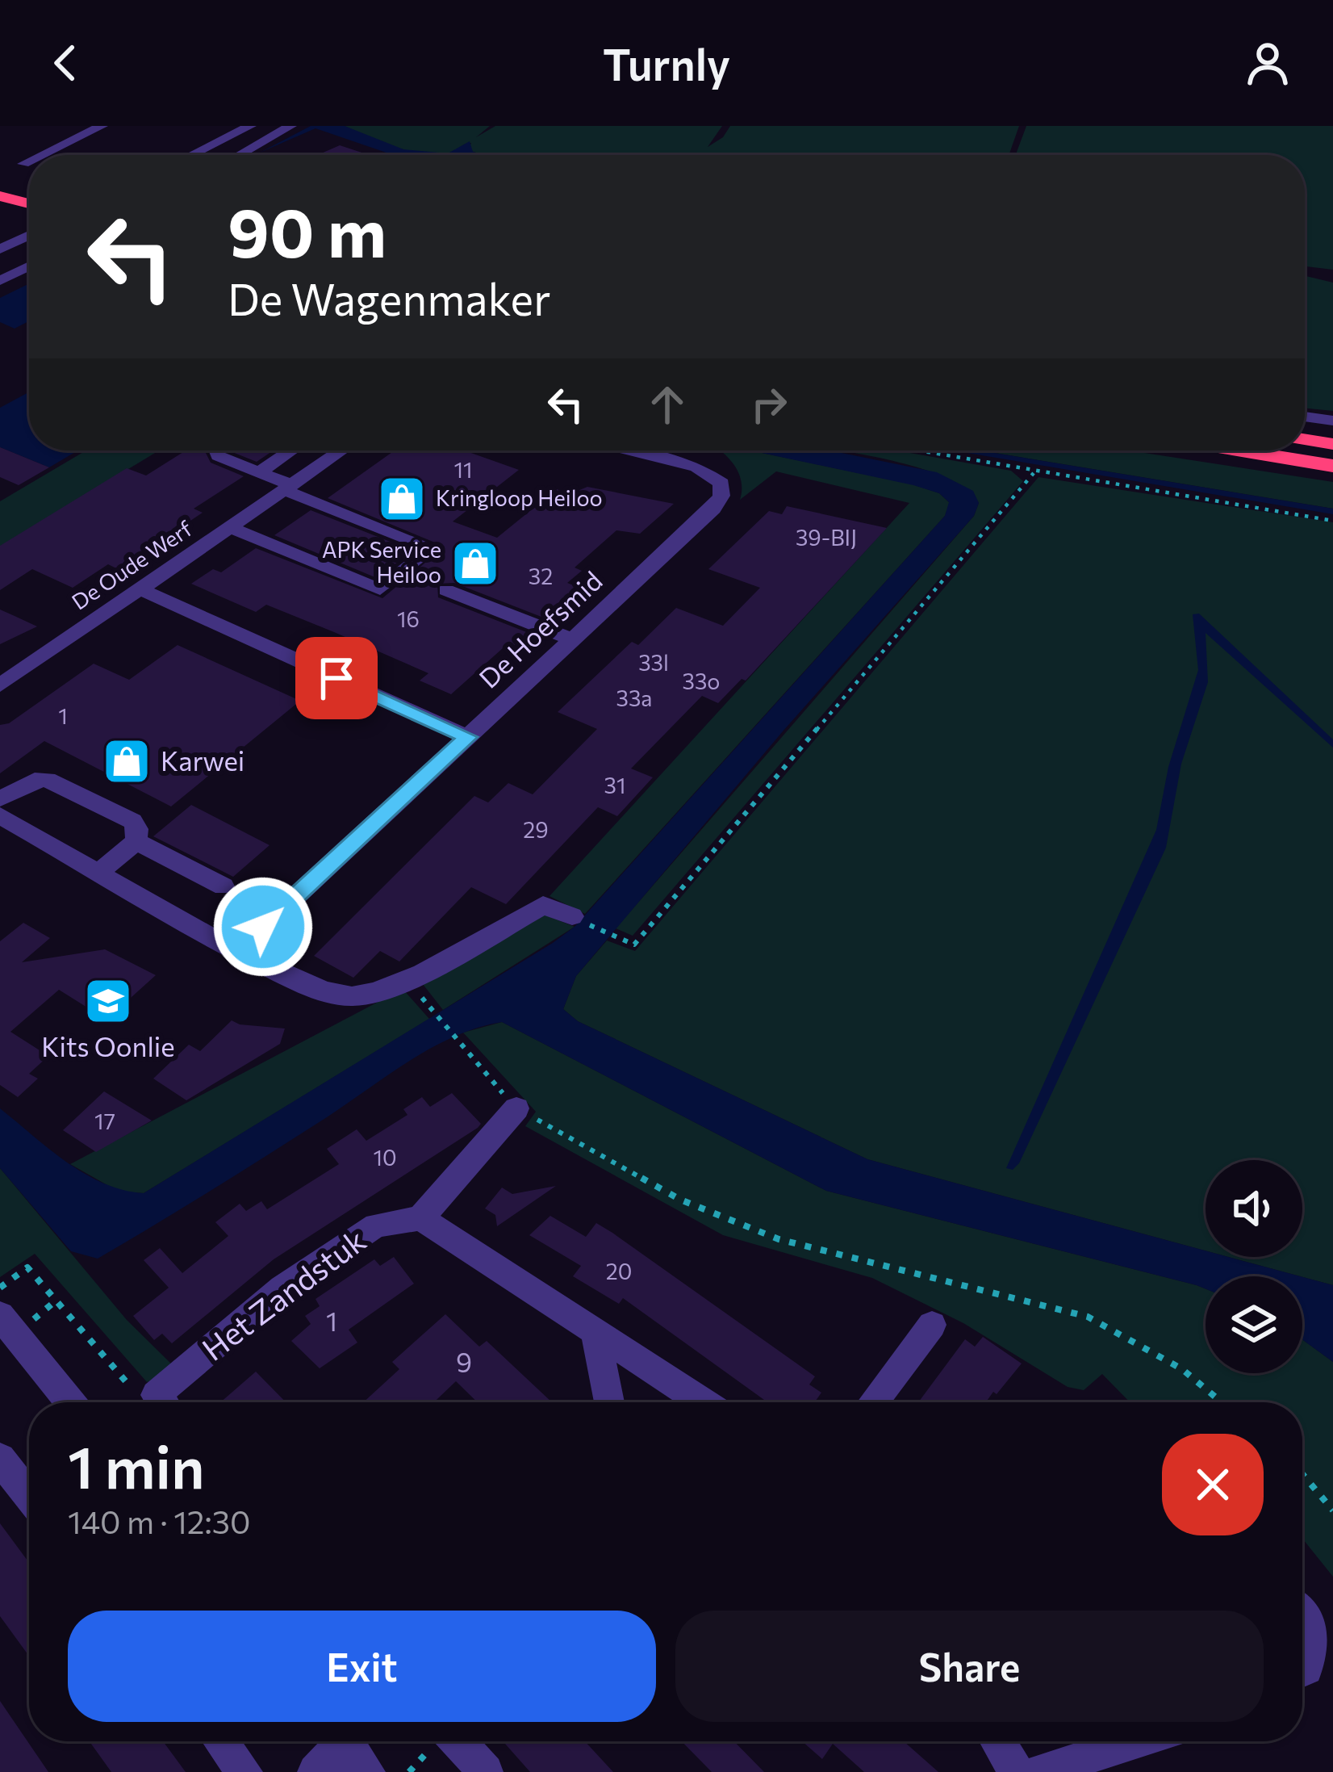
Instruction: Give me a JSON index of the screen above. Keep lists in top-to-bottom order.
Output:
{
  "streets": {
    "street": ["De Oude Werf", "De Hoefsmid", "Het Zandstuk"]
  },
  "places": {
    "shop": ["Kringloop Heiloo", "APK Service Heiloo", "Karwei"],
    "school or university": ["Kits Oonlie"]
  },
  "house_numbers": [
    "11",
    "39-BIJ",
    "32",
    "16",
    "33l",
    "33o",
    "33a",
    "1",
    "31",
    "29",
    "17",
    "10",
    "20",
    "1",
    "9"
  ],
  "page": {
    "header": "Turnly",
    "turn": ["90 m", "De Wagenmaker"],
    "heading": ["1 min", "140 m · 12:30"],
    "buttons": ["Exit", "Share"]
  }
}
